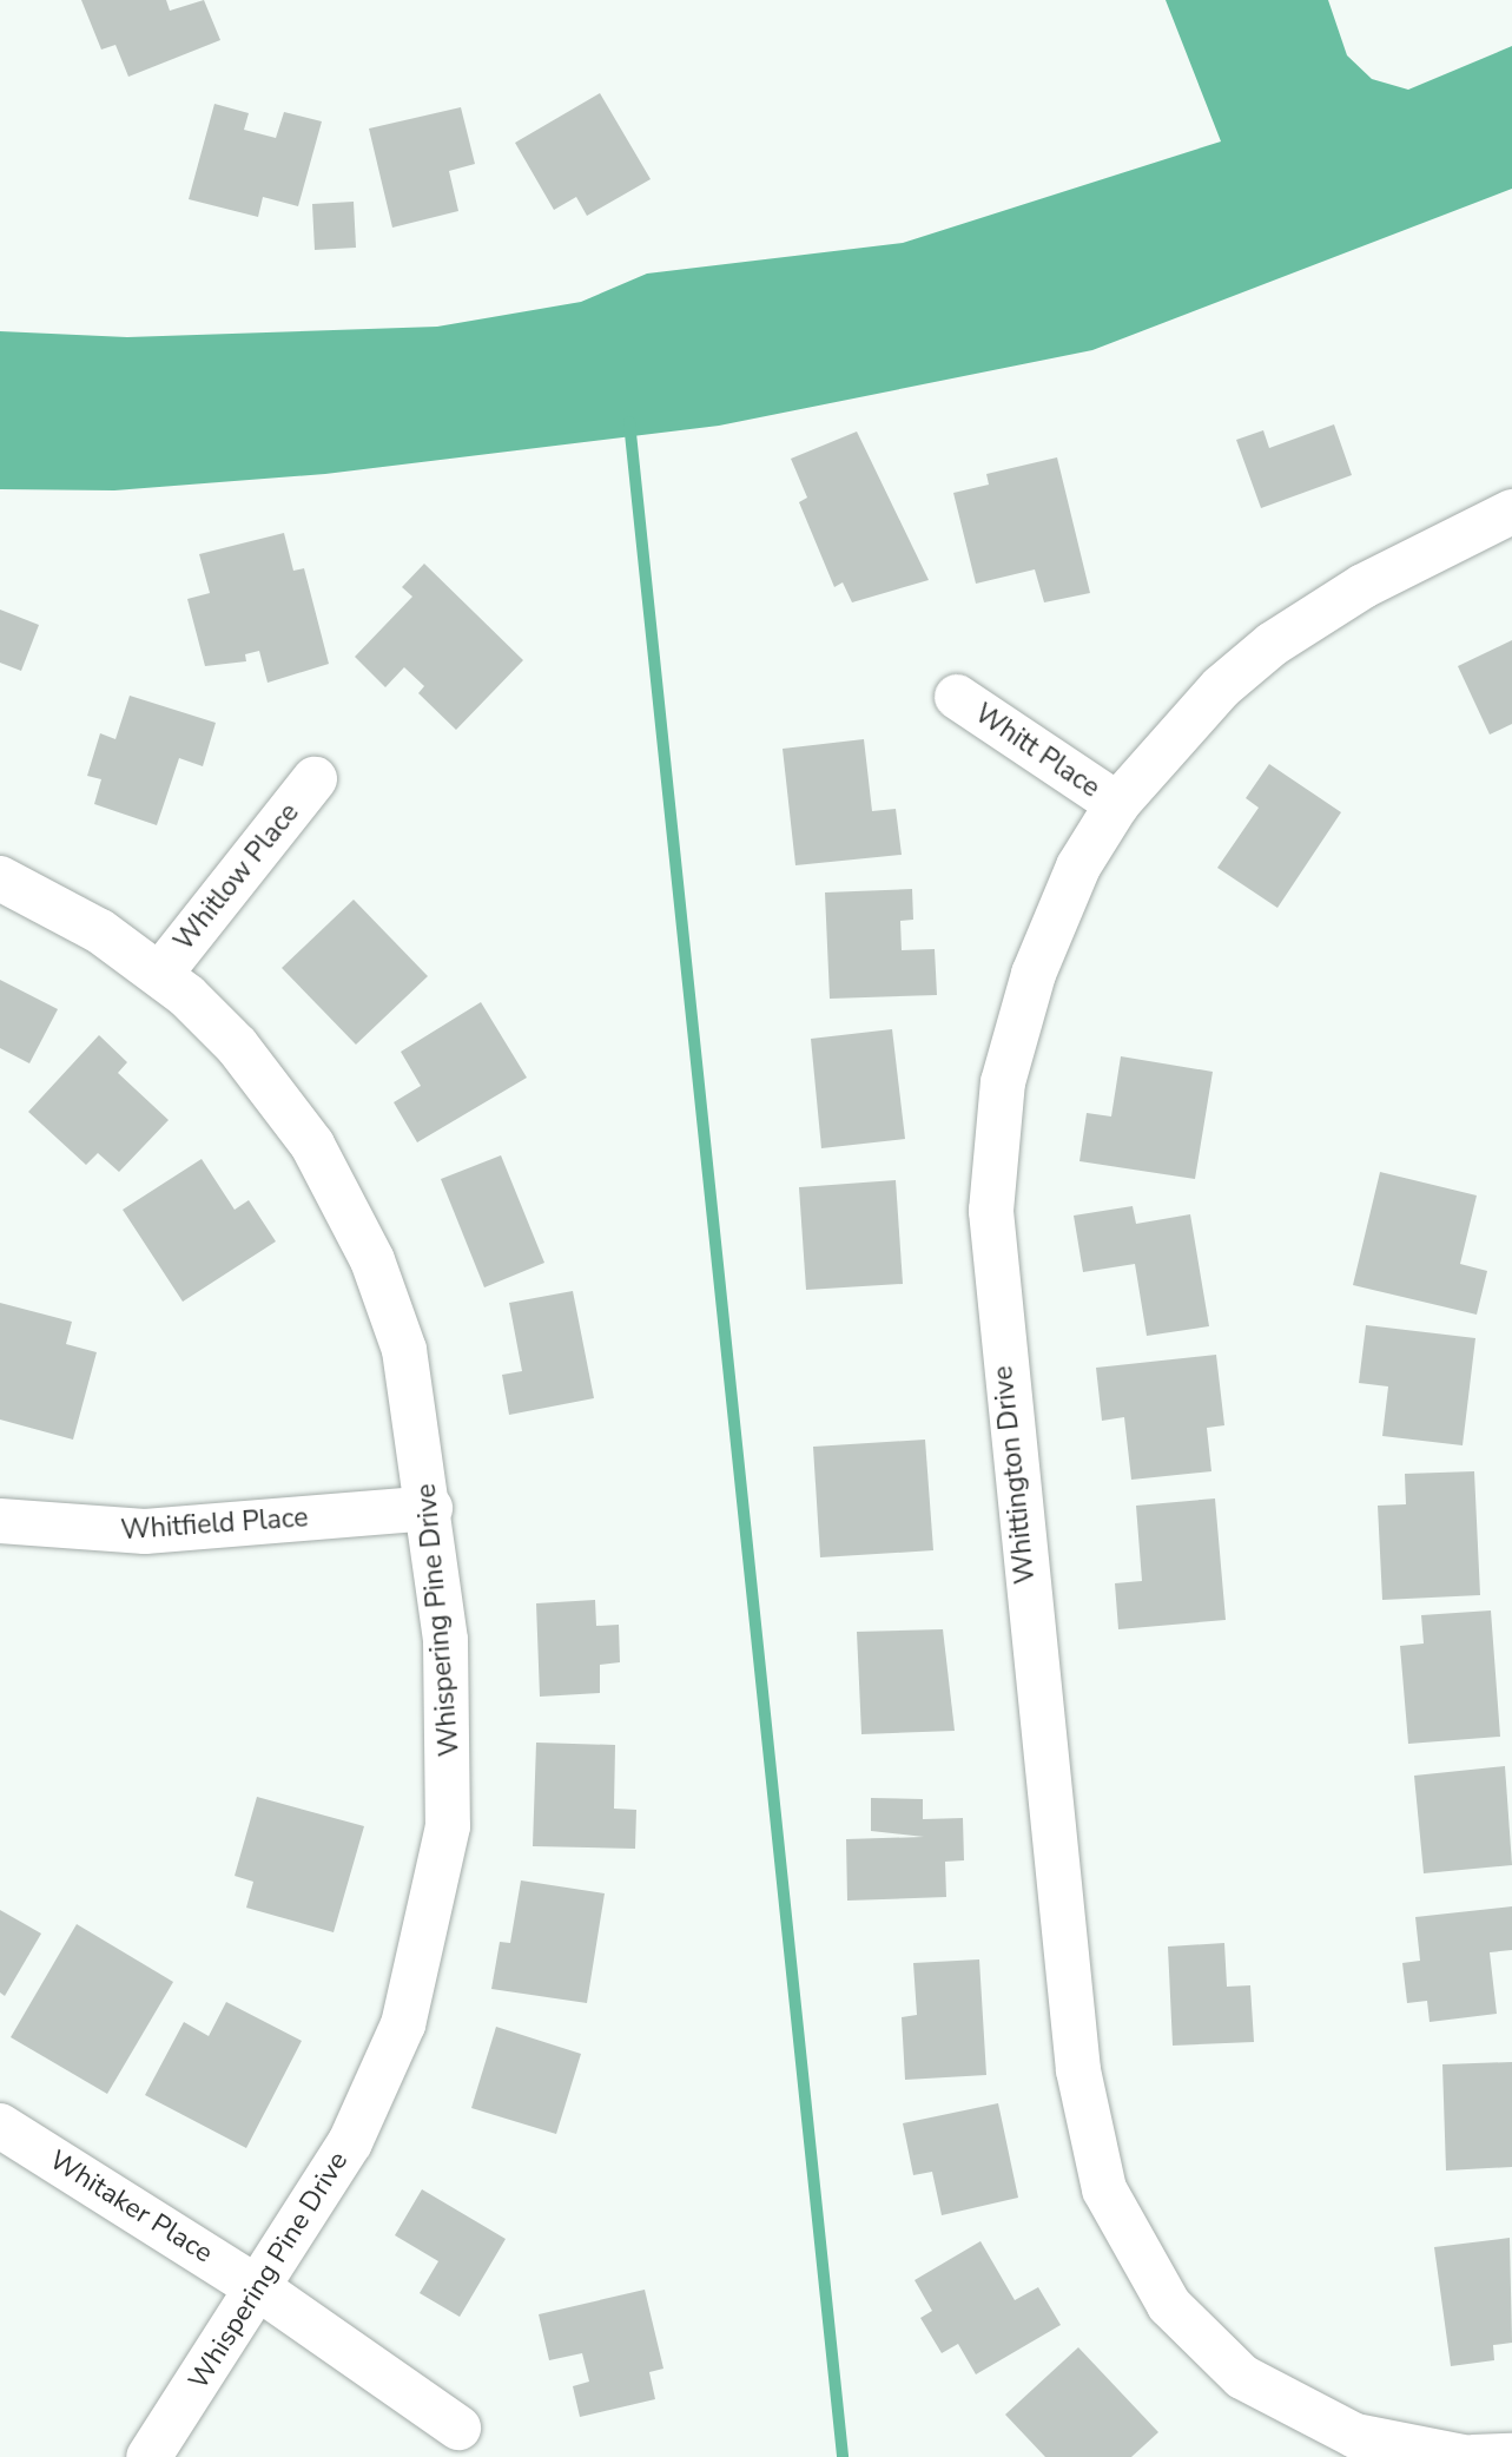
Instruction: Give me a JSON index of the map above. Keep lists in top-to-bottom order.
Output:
{
  "streets": {
    "street": [
      "Whitt Place",
      "Whitlow Place",
      "Whittington Drive",
      "Whitfield Place",
      "Whispering Pine Drive",
      "Whitaker Place"
    ]
  },
  "crossings": [
    ["Whitt Place", "Whittington Drive"],
    ["Whitlow Place", "Whispering Pine Drive"],
    ["Whitfield Place", "Whispering Pine Drive"],
    ["Whispering Pine Drive", "Whitaker Place"]
  ]
}
